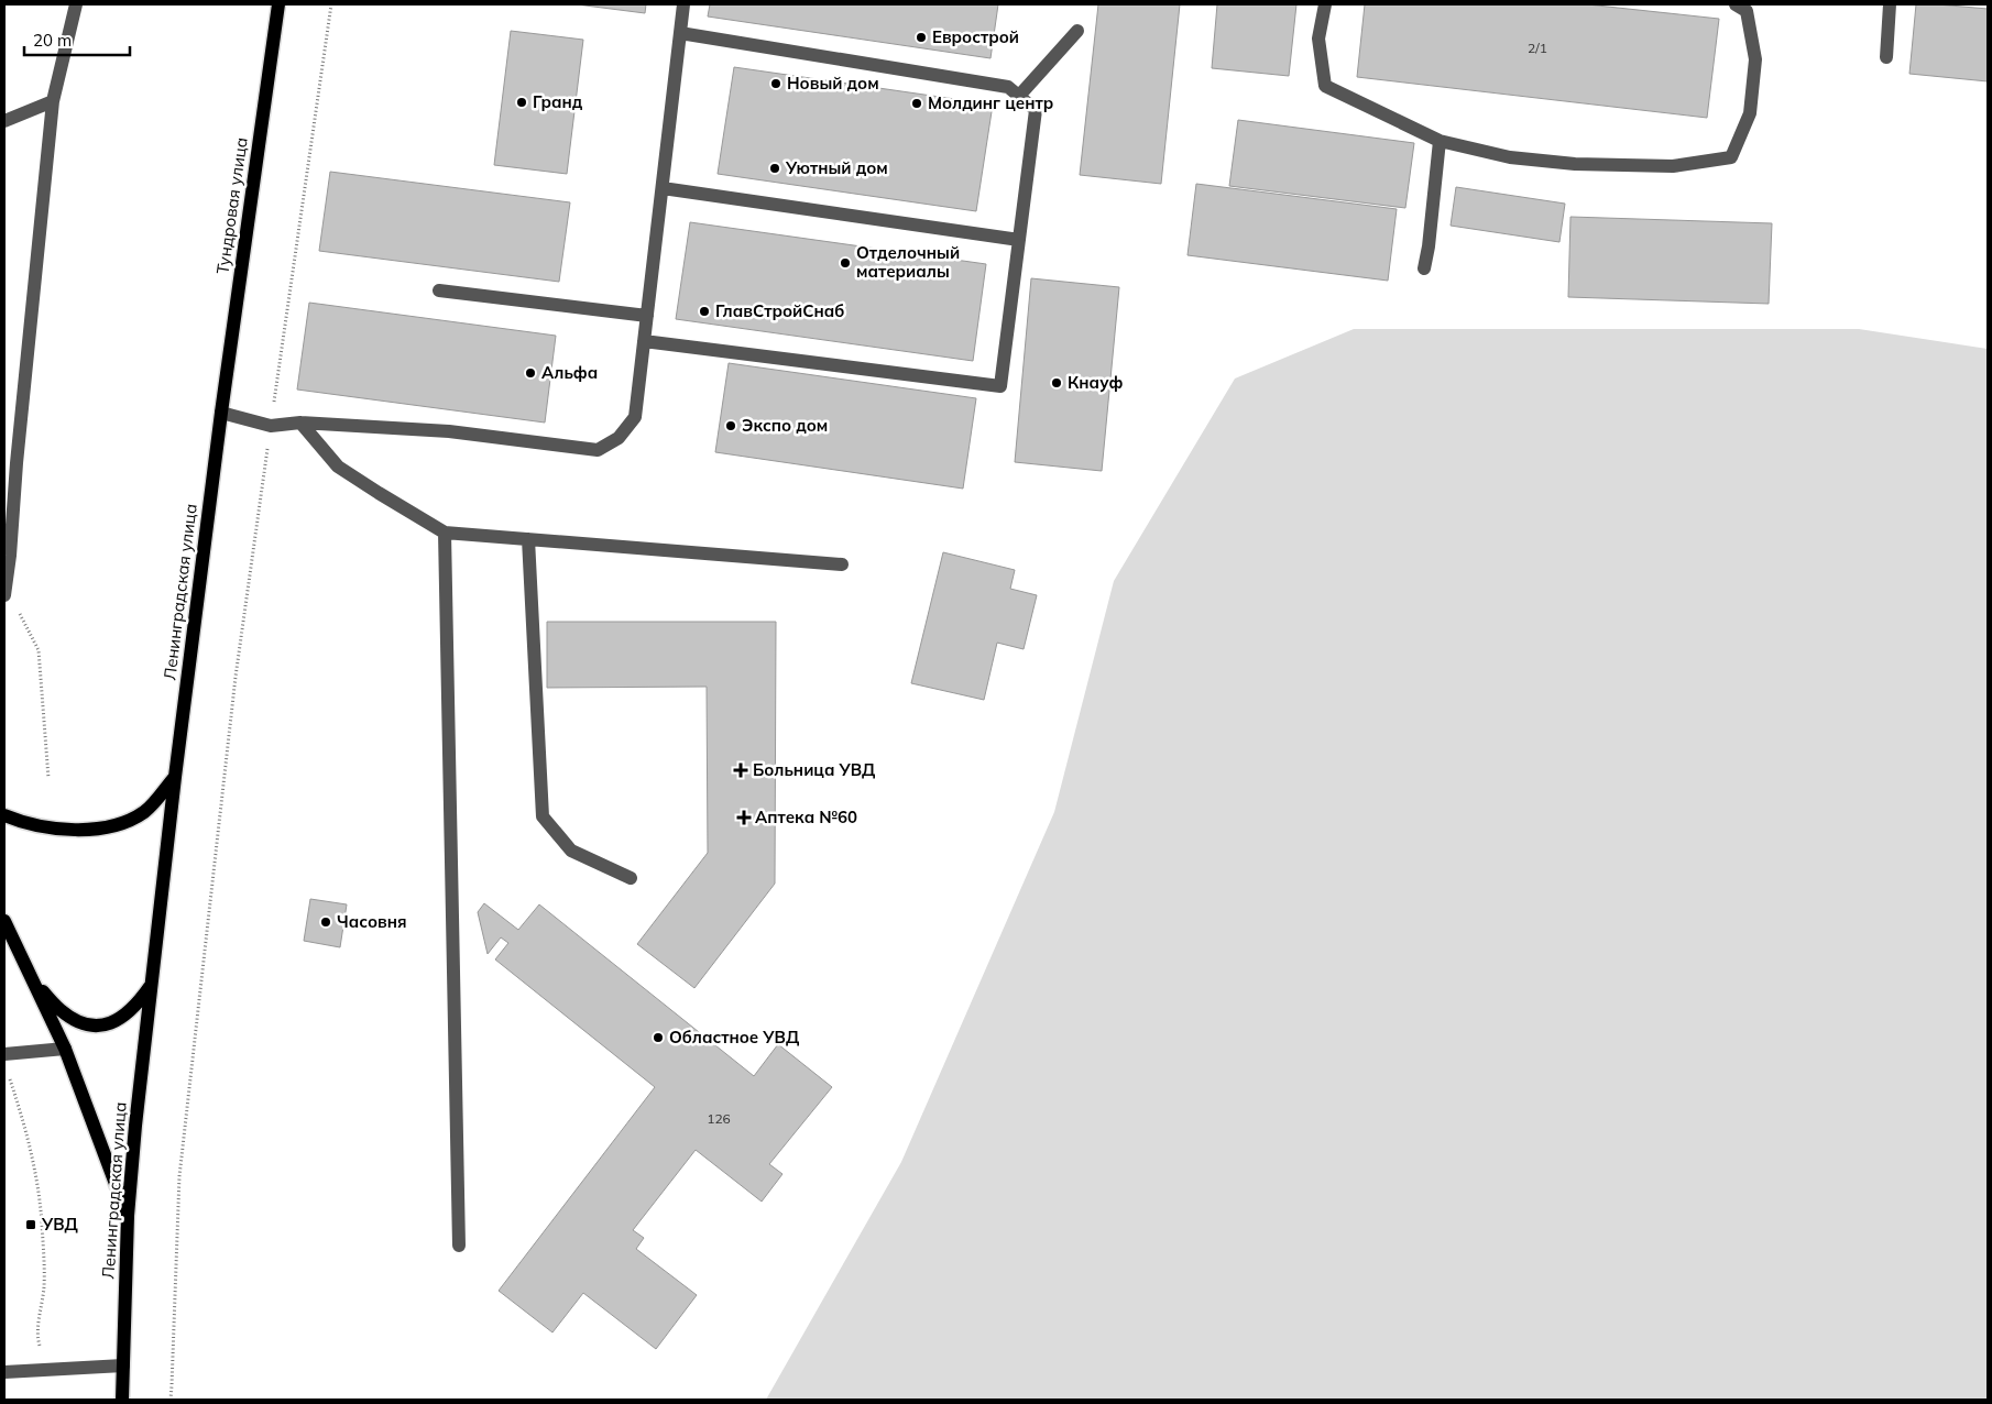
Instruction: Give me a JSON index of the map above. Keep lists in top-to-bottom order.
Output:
{
  "streets": {
    "main road": ["Тундровая улица", "Ленинградская улица"]
  },
  "crossings": [
    ["Тундровая улица", "Ленинградская улица"]
  ],
  "places": {
    "other": [
      "Еврострой",
      "Новый дом",
      "Гранд",
      "Молдинг центр",
      "Уютный дом",
      "Отделочный материалы",
      "ГлавСтройСнаб",
      "Альфа",
      "Кнауф",
      "Экспо дом",
      "Часовня",
      "Областное УВД"
    ],
    "health": ["Больница УВД", "Аптека №60"],
    "transit": ["УВД"]
  },
  "house_numbers": ["2/1", "126"],
  "scale_bar": "20 m"
}
